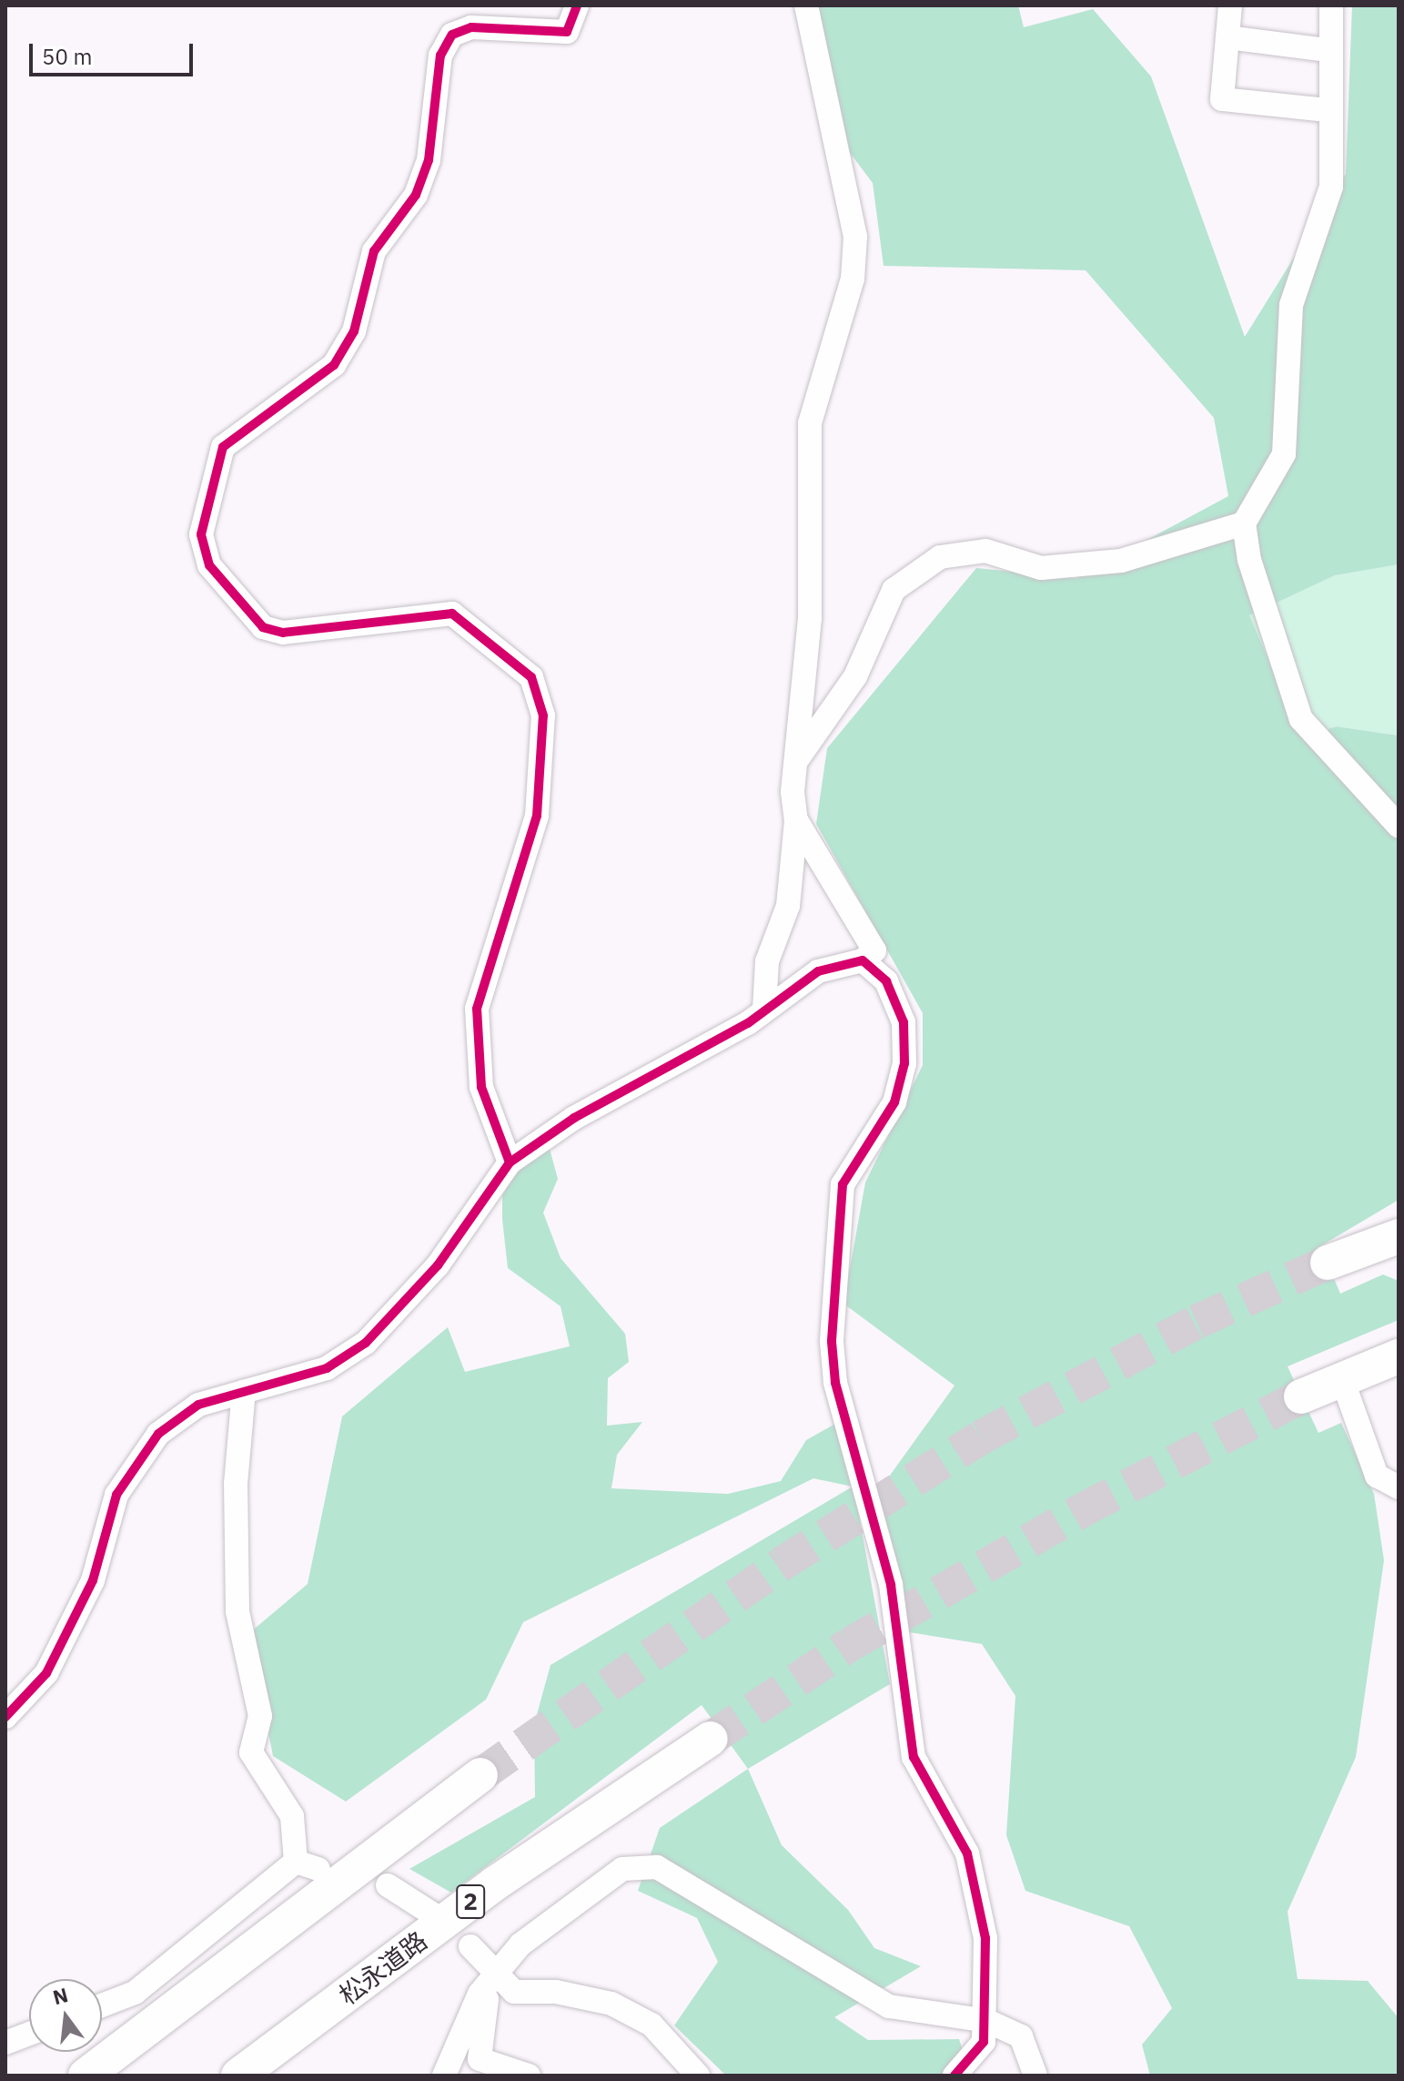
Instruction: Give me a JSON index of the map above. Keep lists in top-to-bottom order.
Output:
{
  "streets": {
    "highway": ["2", "松永道路"]
  },
  "scale_bar": "50 m",
  "north": "top"
}
